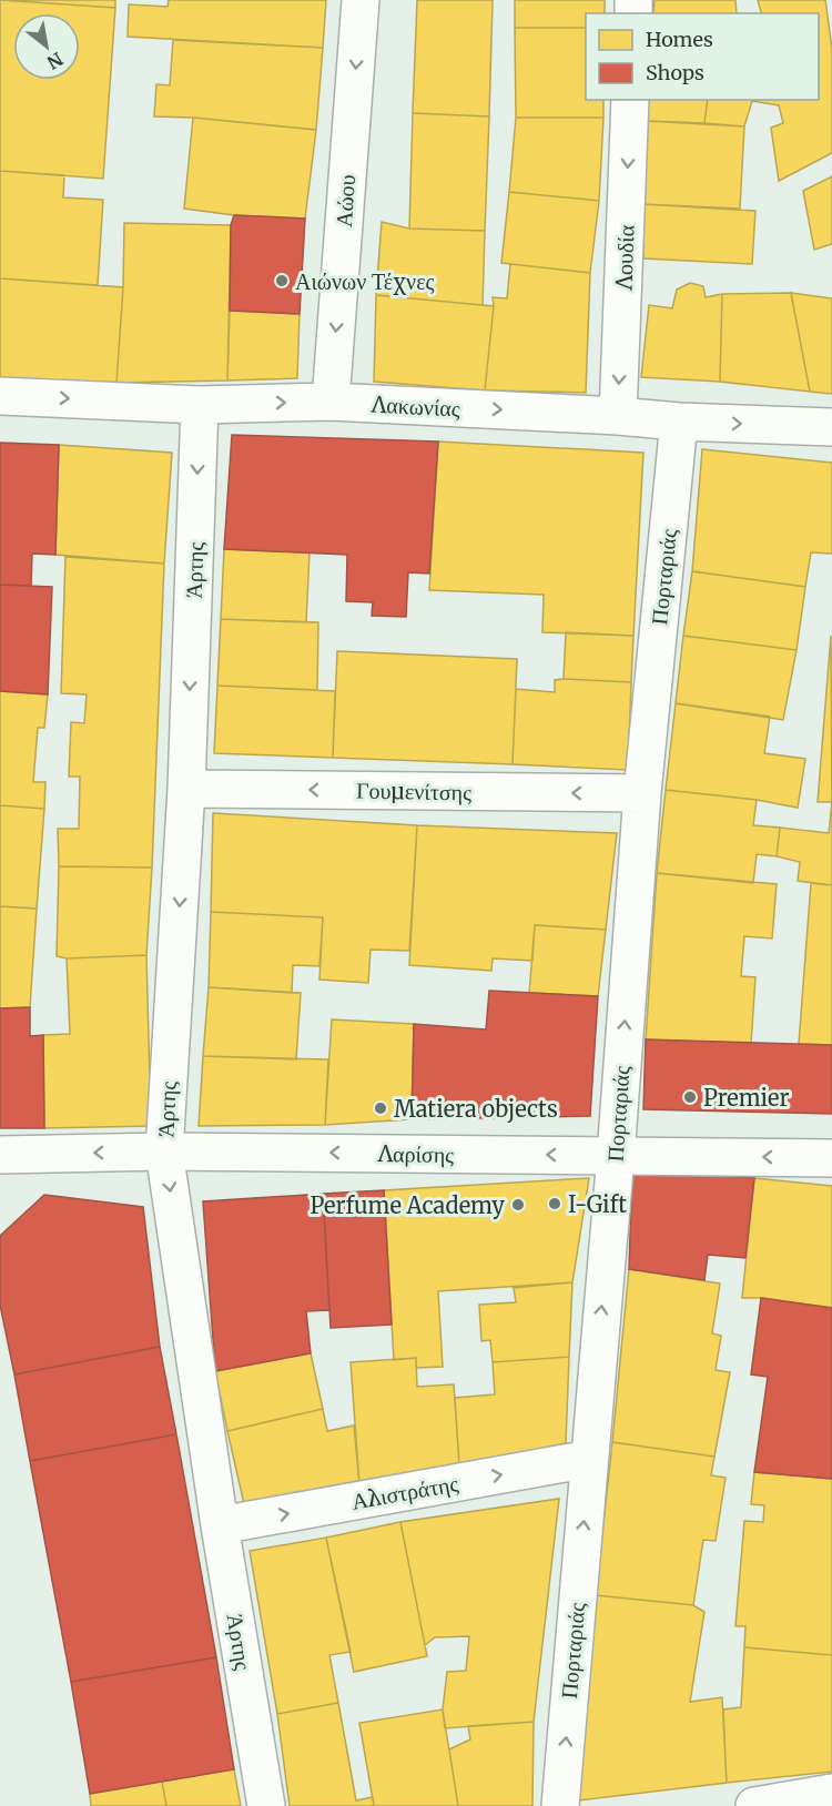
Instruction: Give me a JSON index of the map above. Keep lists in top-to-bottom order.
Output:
{
  "streets": {
    "street": [
      "Αώου",
      "Λουδία",
      "Λακωνίας",
      "Άρτης",
      "Πορταριάς",
      "Γουμενίτσης",
      "Λαρίσης",
      "Αλιστράτης"
    ]
  },
  "crossings": [
    ["Αώου", "Λακωνίας"],
    ["Λουδία", "Λακωνίας"],
    ["Λακωνίας", "Άρτης"],
    ["Λακωνίας", "Πορταριάς"],
    ["Άρτης", "Γουμενίτσης"],
    ["Άρτης", "Λαρίσης"],
    ["Άρτης", "Αλιστράτης"],
    ["Πορταριάς", "Γουμενίτσης"],
    ["Πορταριάς", "Λαρίσης"],
    ["Πορταριάς", "Αλιστράτης"]
  ],
  "one_way": [
    "Αώου",
    "Λουδία",
    "Λακωνίας",
    "Άρτης",
    "Πορταριάς",
    "Γουμενίτσης",
    "Λαρίσης",
    "Αλιστράτης"
  ],
  "places": [
    "Αιώνων Τέχνες",
    "Premier",
    "Matiera objects",
    "I-Gift",
    "Perfume Academy"
  ],
  "legend": ["Homes", "Shops"],
  "north": "bottom right"
}
